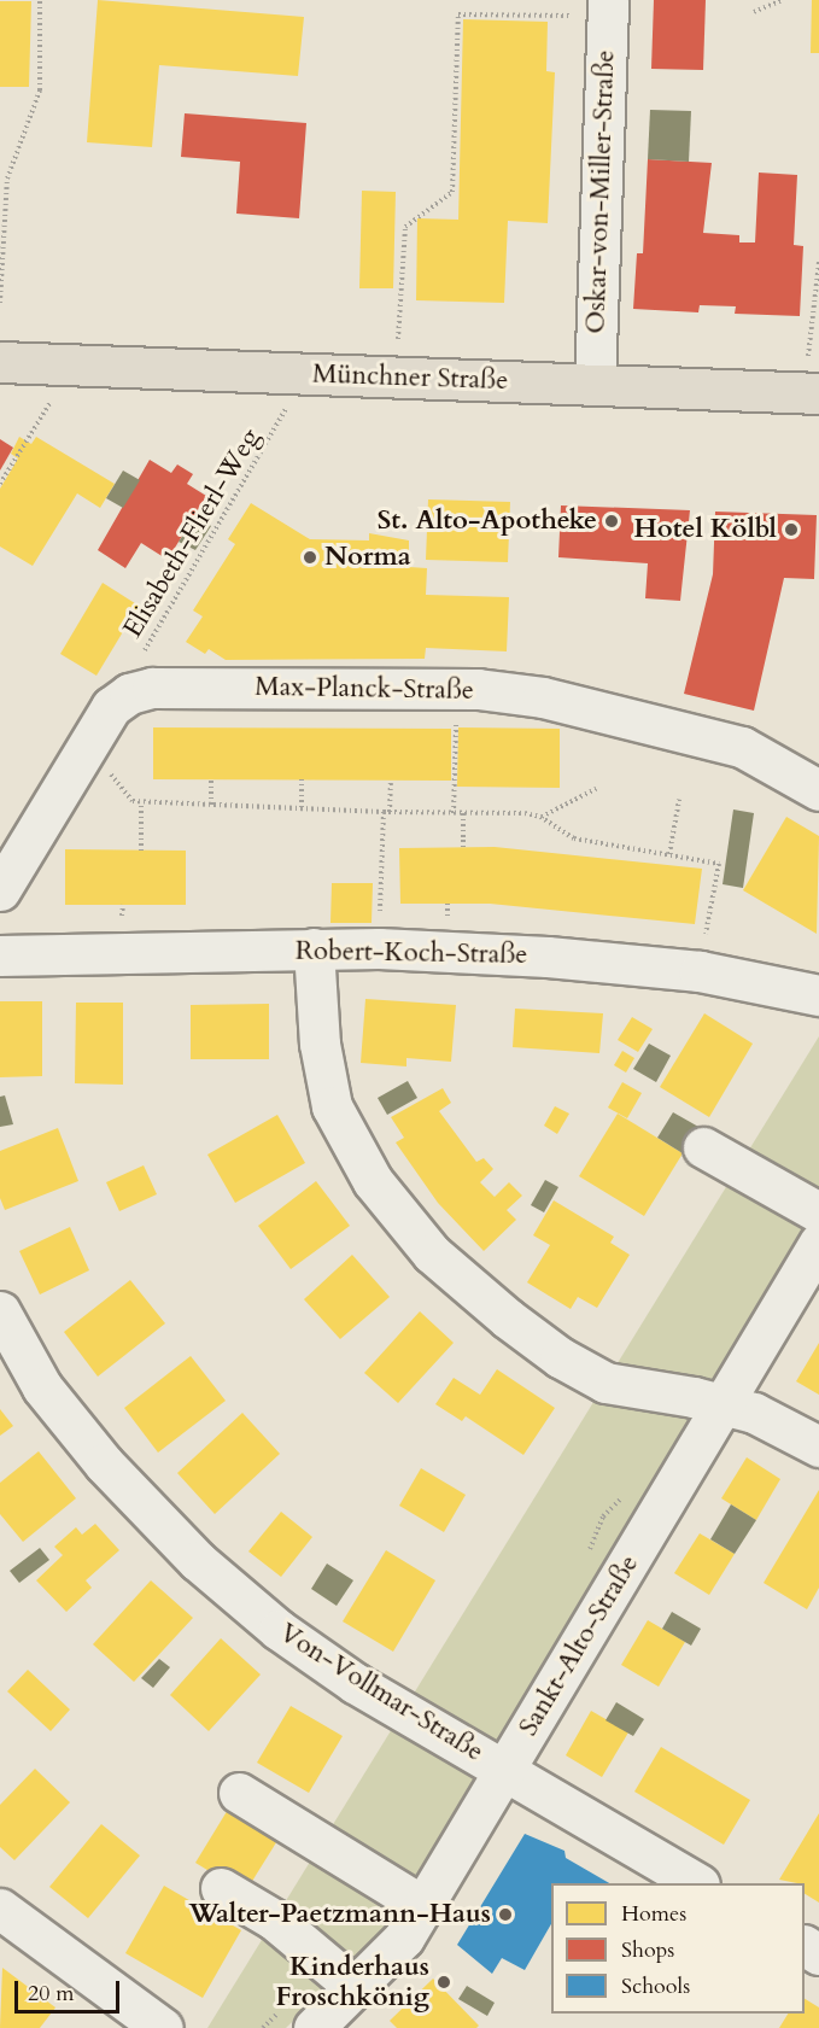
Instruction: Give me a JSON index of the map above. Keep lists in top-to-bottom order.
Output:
{
  "streets": {
    "main road": ["Münchner Straße"],
    "street": [
      "Oskar-von-Miller-Straße",
      "Max-Planck-Straße",
      "Robert-Koch-Straße",
      "Sankt-Alto-Straße",
      "Von-Vollmar-Straße"
    ],
    "path": ["Elisabeth-Flierl-Weg"]
  },
  "crossings": [
    ["Oskar-von-Miller-Straße", "Münchner Straße"],
    ["Münchner Straße", "Elisabeth-Flierl-Weg"],
    ["Elisabeth-Flierl-Weg", "Max-Planck-Straße"],
    ["Sankt-Alto-Straße", "Von-Vollmar-Straße"]
  ],
  "places": [
    "St. Alto-Apotheke",
    "Hotel Kölbl",
    "Norma",
    "Walter-Paetzmann-Haus",
    "Kinderhaus Froschkönig"
  ],
  "legend": ["Homes", "Shops", "Schools"],
  "scale_bar": "20 m"
}
